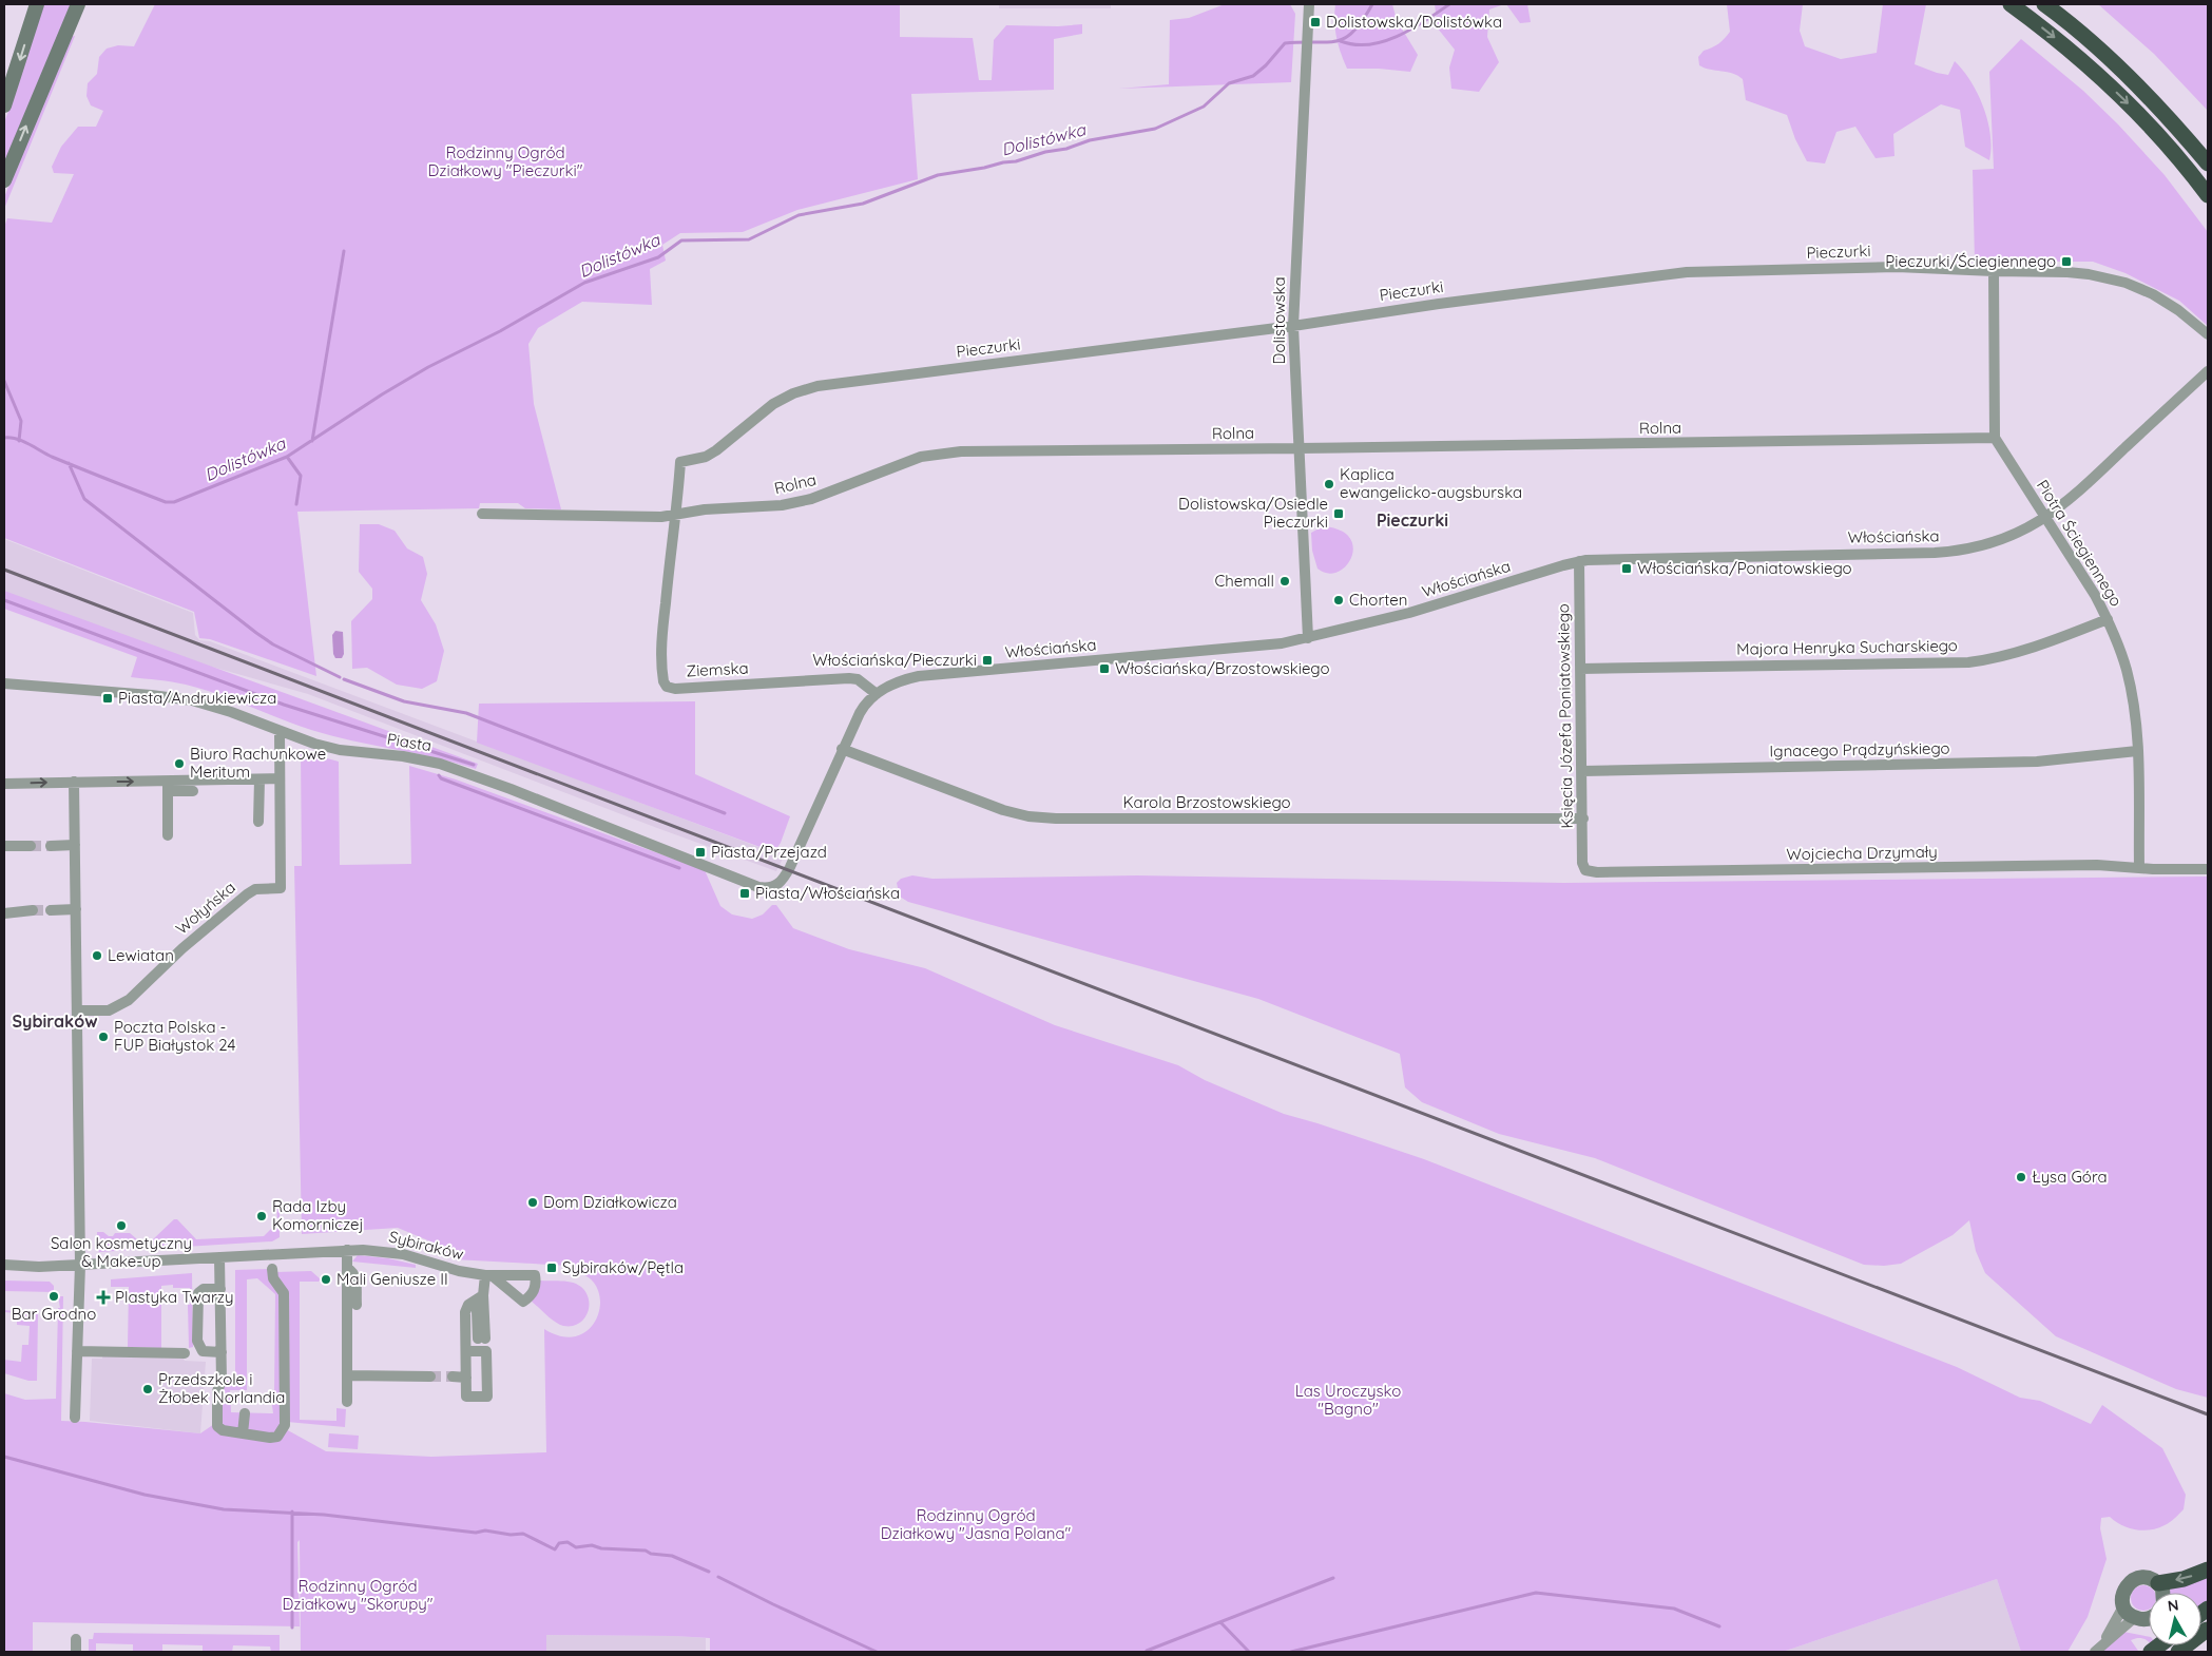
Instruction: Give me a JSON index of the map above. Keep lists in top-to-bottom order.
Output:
{
  "streets": {
    "street": [
      "Pieczurki",
      "Dolistowska",
      "Rolna",
      "Włościańska",
      "Piotra Ściegiennego",
      "Majora Henryka Sucharskiego",
      "Ziemska",
      "Księcia Józefa Poniatowskiego",
      "Piasta",
      "Ignacego Prądzyńskiego",
      "Karola Brzostowskiego",
      "Wojciecha Drzymały",
      "Wołyńska",
      "Sybiraków"
    ]
  },
  "crossings": [
    ["Pieczurki", "Dolistowska"],
    ["Pieczurki", "Rolna"],
    ["Pieczurki", "Ziemska"],
    ["Dolistowska", "Rolna"],
    ["Dolistowska", "Włościańska"],
    ["Rolna", "Piotra Ściegiennego"],
    ["Rolna", "Ziemska"],
    ["Włościańska", "Piotra Ściegiennego"],
    ["Włościańska", "Ziemska"],
    ["Włościańska", "Księcia Józefa Poniatowskiego"],
    ["Włościańska", "Piasta"],
    ["Włościańska", "Karola Brzostowskiego"],
    ["Piotra Ściegiennego", "Majora Henryka Sucharskiego"],
    ["Piotra Ściegiennego", "Ignacego Prądzyńskiego"],
    ["Piotra Ściegiennego", "Wojciecha Drzymały"],
    ["Majora Henryka Sucharskiego", "Księcia Józefa Poniatowskiego"],
    ["Księcia Józefa Poniatowskiego", "Ignacego Prądzyńskiego"],
    ["Księcia Józefa Poniatowskiego", "Karola Brzostowskiego"],
    ["Księcia Józefa Poniatowskiego", "Wojciecha Drzymały"]
  ],
  "districts": ["Pieczurki", "Sybiraków"],
  "water": ["Dolistówka"],
  "parks": [
    "Rodzinny Ogród Działkowy \"Pieczurki\"",
    "Las Uroczysko \"Bagno\"",
    "Rodzinny Ogród Działkowy \"Jasna Polana\"",
    "Rodzinny Ogród Działkowy \"Skorupy\""
  ],
  "places": {
    "transit": [
      "Dolistowska/Dolistówka",
      "Pieczurki/Ściegiennego",
      "Dolistowska/Osiedle Pieczurki",
      "Włościańska/Poniatowskiego",
      "Włościańska/Pieczurki",
      "Włościańska/Brzostowskiego",
      "Piasta/Andrukiewicza",
      "Piasta/Przejazd",
      "Piasta/Włościańska",
      "Sybiraków/Pętla"
    ],
    "other": [
      "Kaplica ewangelicko-augsburska",
      "Chemall",
      "Chorten",
      "Biuro Rachunkowe Meritum",
      "Lewiatan",
      "Poczta Polska - FUP Białystok 24",
      "Łysa Góra",
      "Dom Działkowicza",
      "Rada Izby Komorniczej",
      "Salon kosmetyczny & Make-up",
      "Mali Geniusze II",
      "Bar Grodno",
      "Przedszkole i Żłobek Norlandia"
    ],
    "health": ["Plastyka Twarzy"]
  },
  "north": "top"
}
